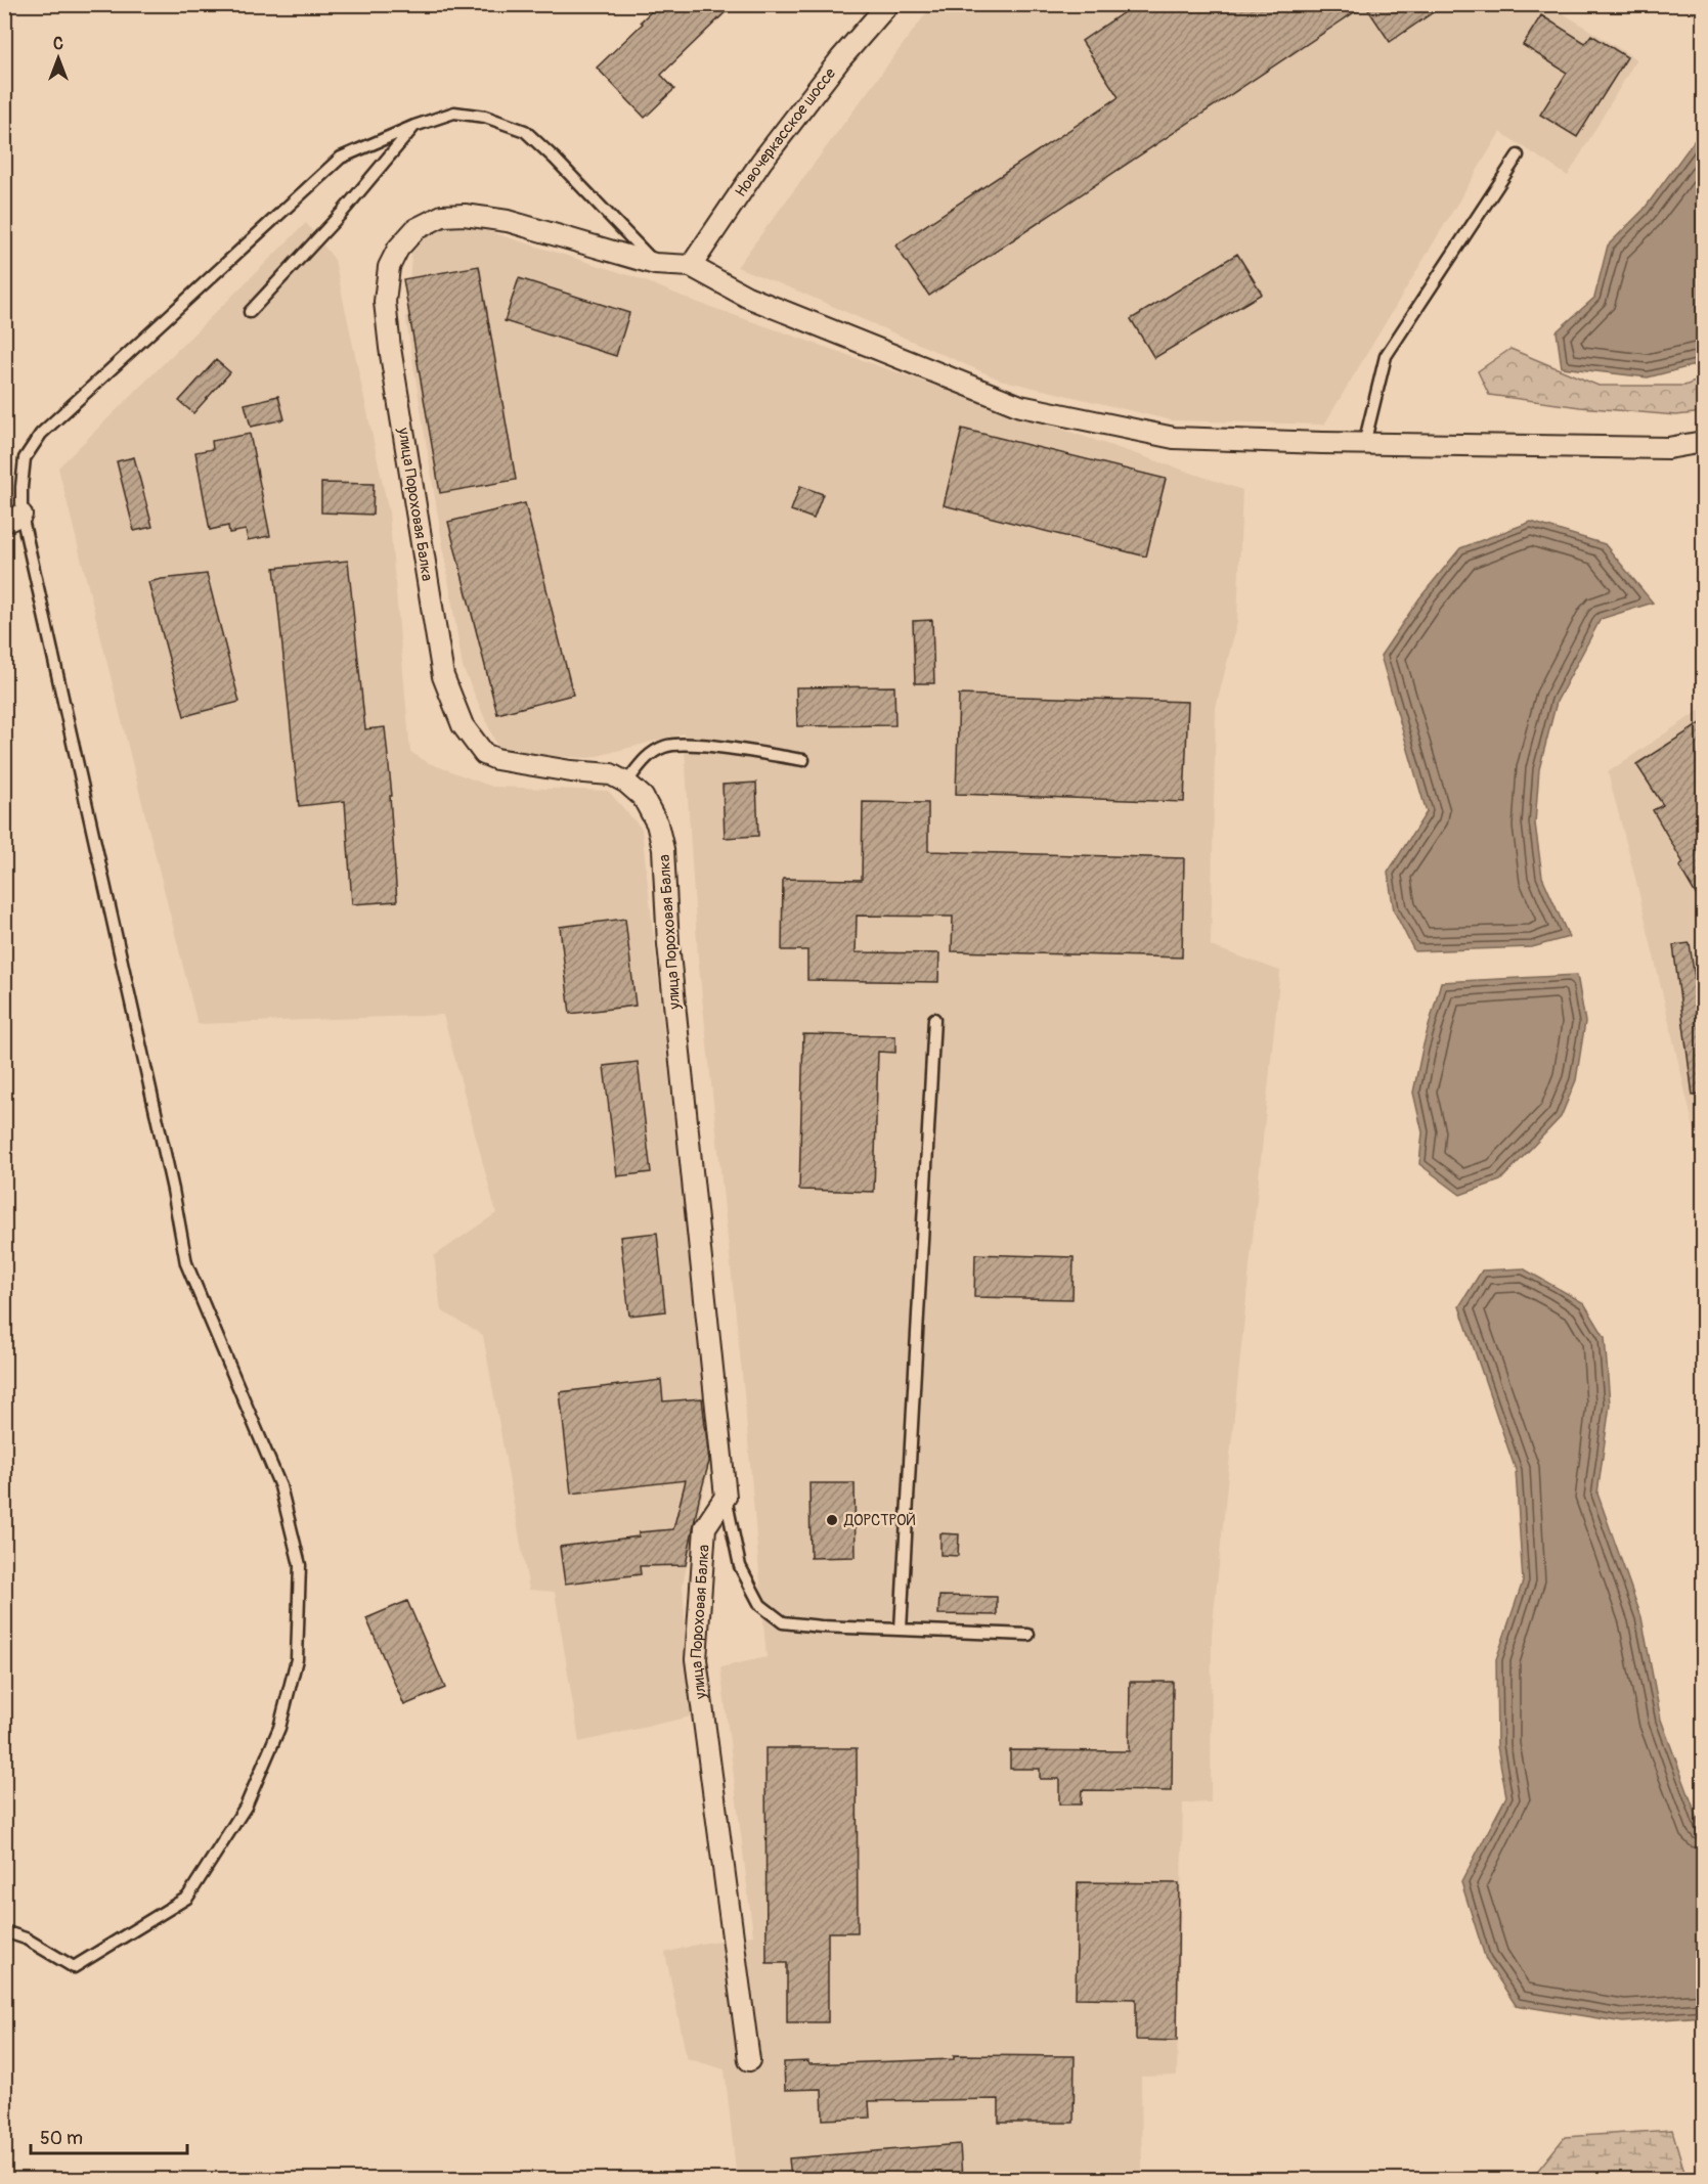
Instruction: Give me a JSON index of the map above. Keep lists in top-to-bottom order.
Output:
{
  "streets": {
    "street": ["Новочеркасское шоссе", "улица Пороховая Балка"]
  },
  "crossings": [
    ["Новочеркасское шоссе", "улица Пороховая Балка"]
  ],
  "places": ["ДОРСТРОЙ"],
  "scale_bar": "50 m",
  "north": "top"
}
